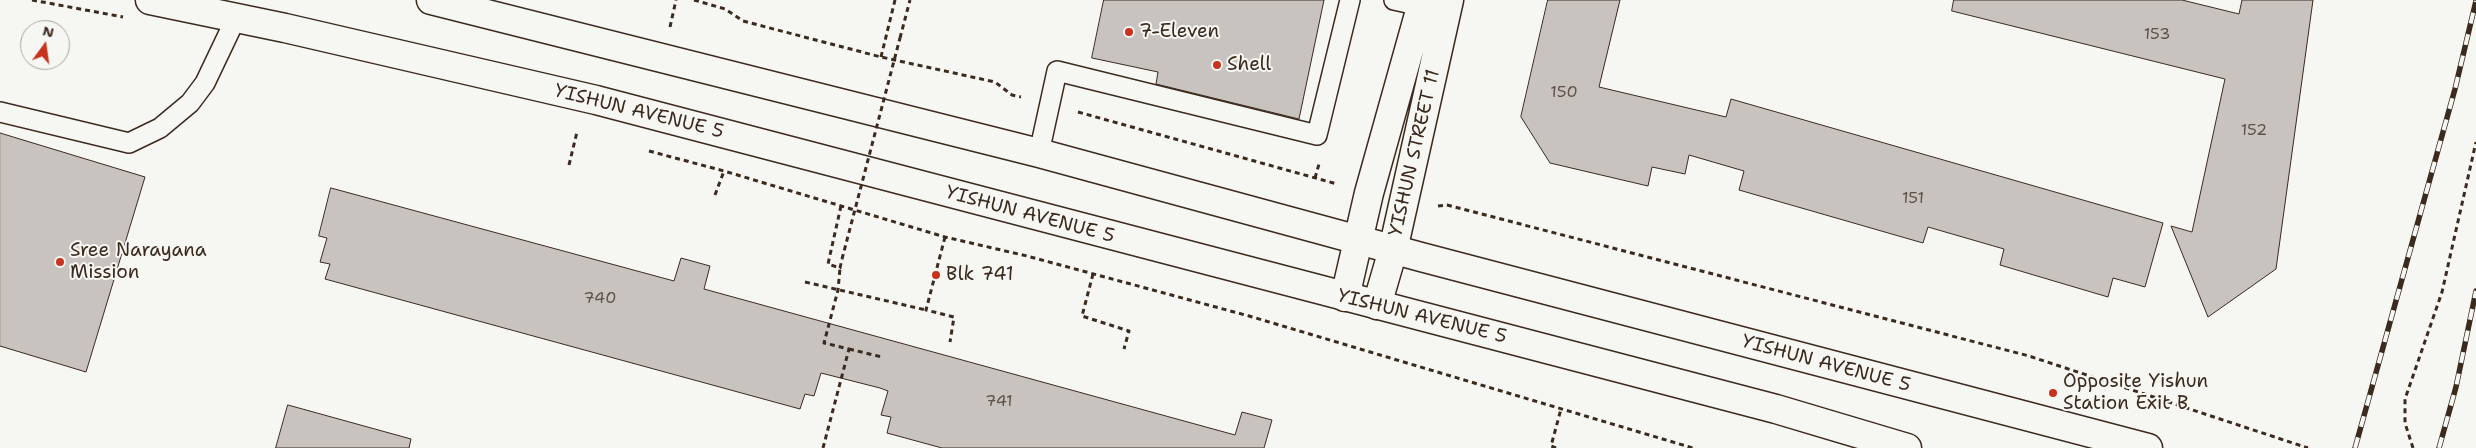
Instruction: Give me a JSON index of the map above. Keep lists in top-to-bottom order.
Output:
{
  "streets": {
    "main road": ["YISHUN AVENUE 5", "YISHUN STREET 11"]
  },
  "crossings": [
    ["YISHUN AVENUE 5", "YISHUN STREET 11"]
  ],
  "places": [
    "7-Eleven",
    "Shell",
    "Sree Narayana Mission",
    "Blk 741",
    "Opposite Yishun Station Exit B"
  ],
  "house_numbers": [
    "153",
    "150",
    "152",
    "151",
    "740",
    "741"
  ],
  "north": "top"
}
